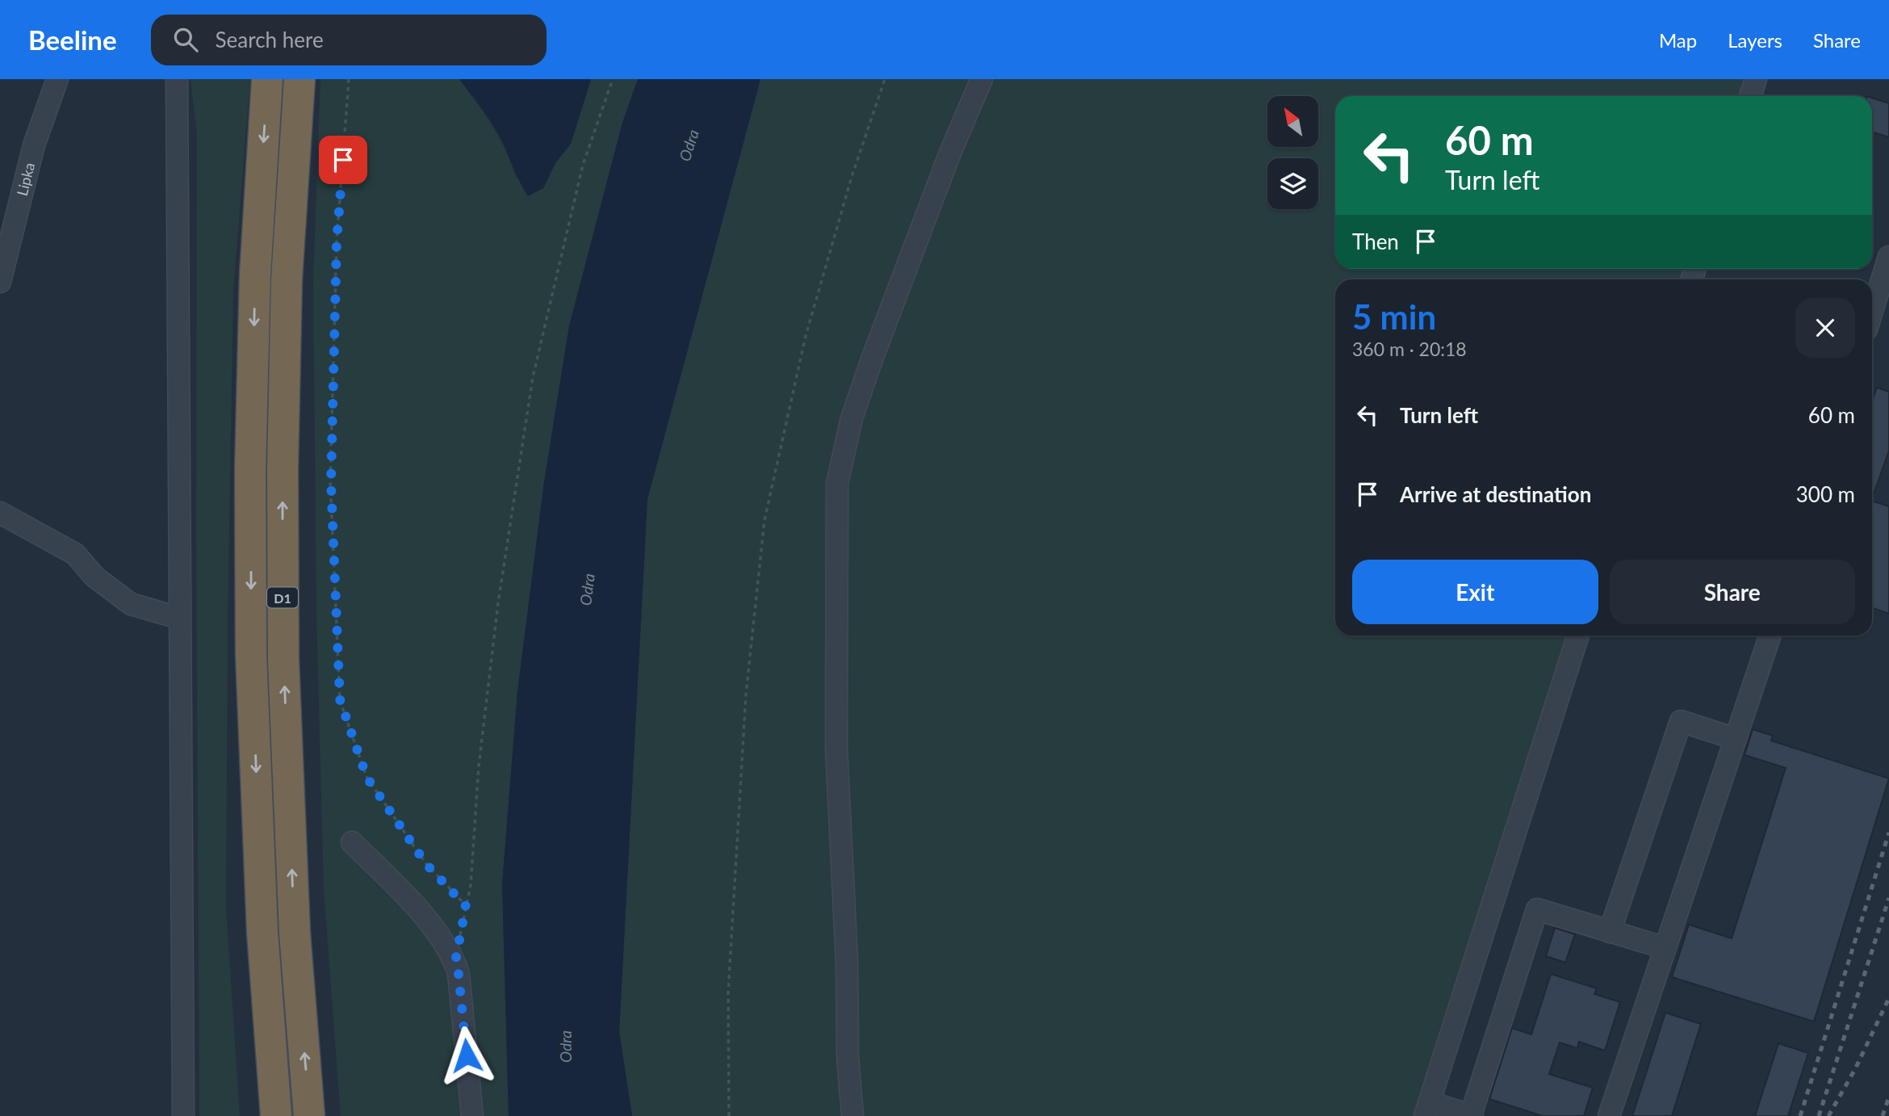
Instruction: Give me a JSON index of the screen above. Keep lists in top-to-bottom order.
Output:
{
  "streets": {
    "highway": ["D1"],
    "street": ["Lipka"]
  },
  "water": ["Odra"],
  "north": "top left",
  "page": {
    "header": "Beeline",
    "search": "Search here",
    "nav": ["Map", "Layers", "Share"],
    "turn": ["60 m", "Turn left"],
    "then": "Then",
    "heading": ["5 min", "360 m · 20:18"],
    "list": [
      {
        "name": "Turn left",
        "value": "60 m"
      },
      {
        "name": "Arrive at destination",
        "value": "300 m"
      }
    ],
    "buttons": ["Exit", "Share"]
  }
}
